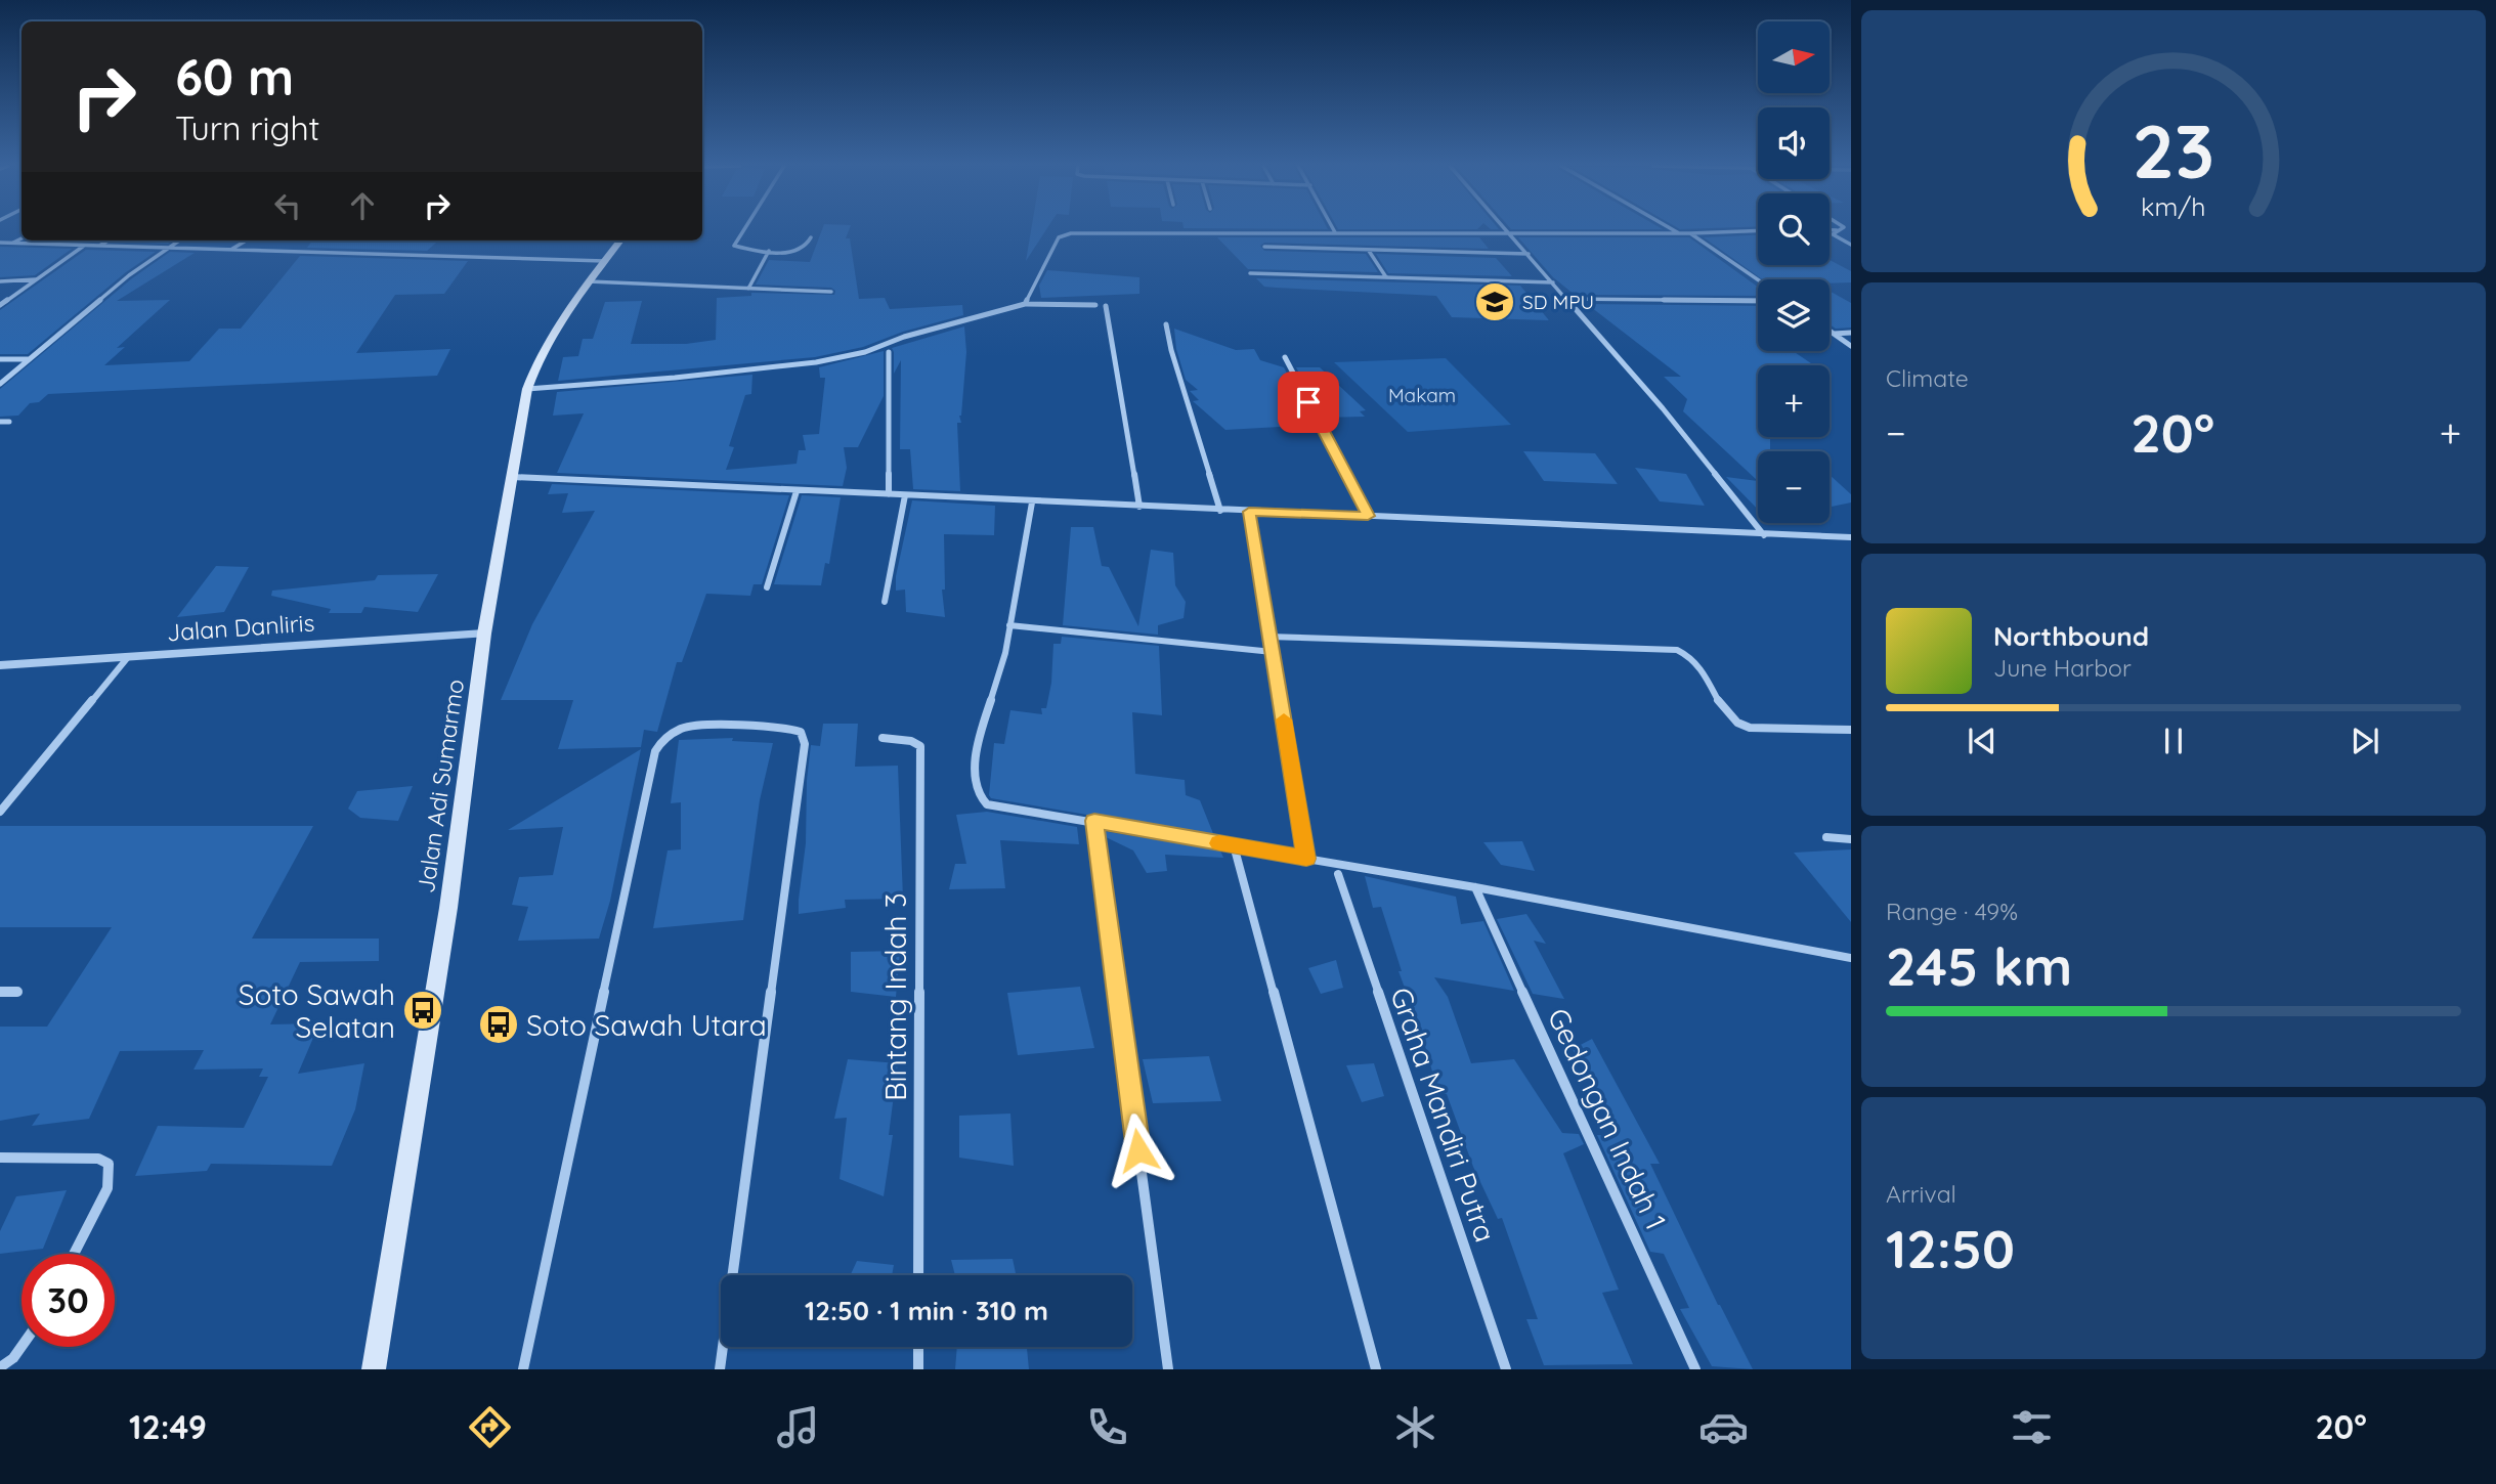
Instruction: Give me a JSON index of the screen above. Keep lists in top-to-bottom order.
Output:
{
  "streets": {
    "main road": ["Jalan Adi Sumarmo"],
    "street": [
      "Jalan Danliris",
      "Bintang Indah 3",
      "Graha Mandiri Putra",
      "Gedongan Indah 1"
    ]
  },
  "crossings": [
    ["Jalan Danliris", "Jalan Adi Sumarmo"]
  ],
  "parks": ["Makam"],
  "places": {
    "school or university": ["SD MPU"],
    "bus stop": ["Soto Sawah Selatan", "Soto Sawah Utara"]
  },
  "north": "right",
  "page": {
    "map_buttons": ["+", "−"],
    "turn": ["60 m", "Turn right"],
    "tile": [
      "Climate",
      ["Range · 49%", "245 km"],
      ["Arrival", "12:50"]
    ],
    "heat": ["−", "20°", "+"],
    "song": ["Northbound", "June Harbor"],
    "limit": "30",
    "trip": "12:50 · 1 min · 310 m",
    "tabs": ["12:49", "20°"],
    "gauge": ["23", "km/h"]
  }
}
